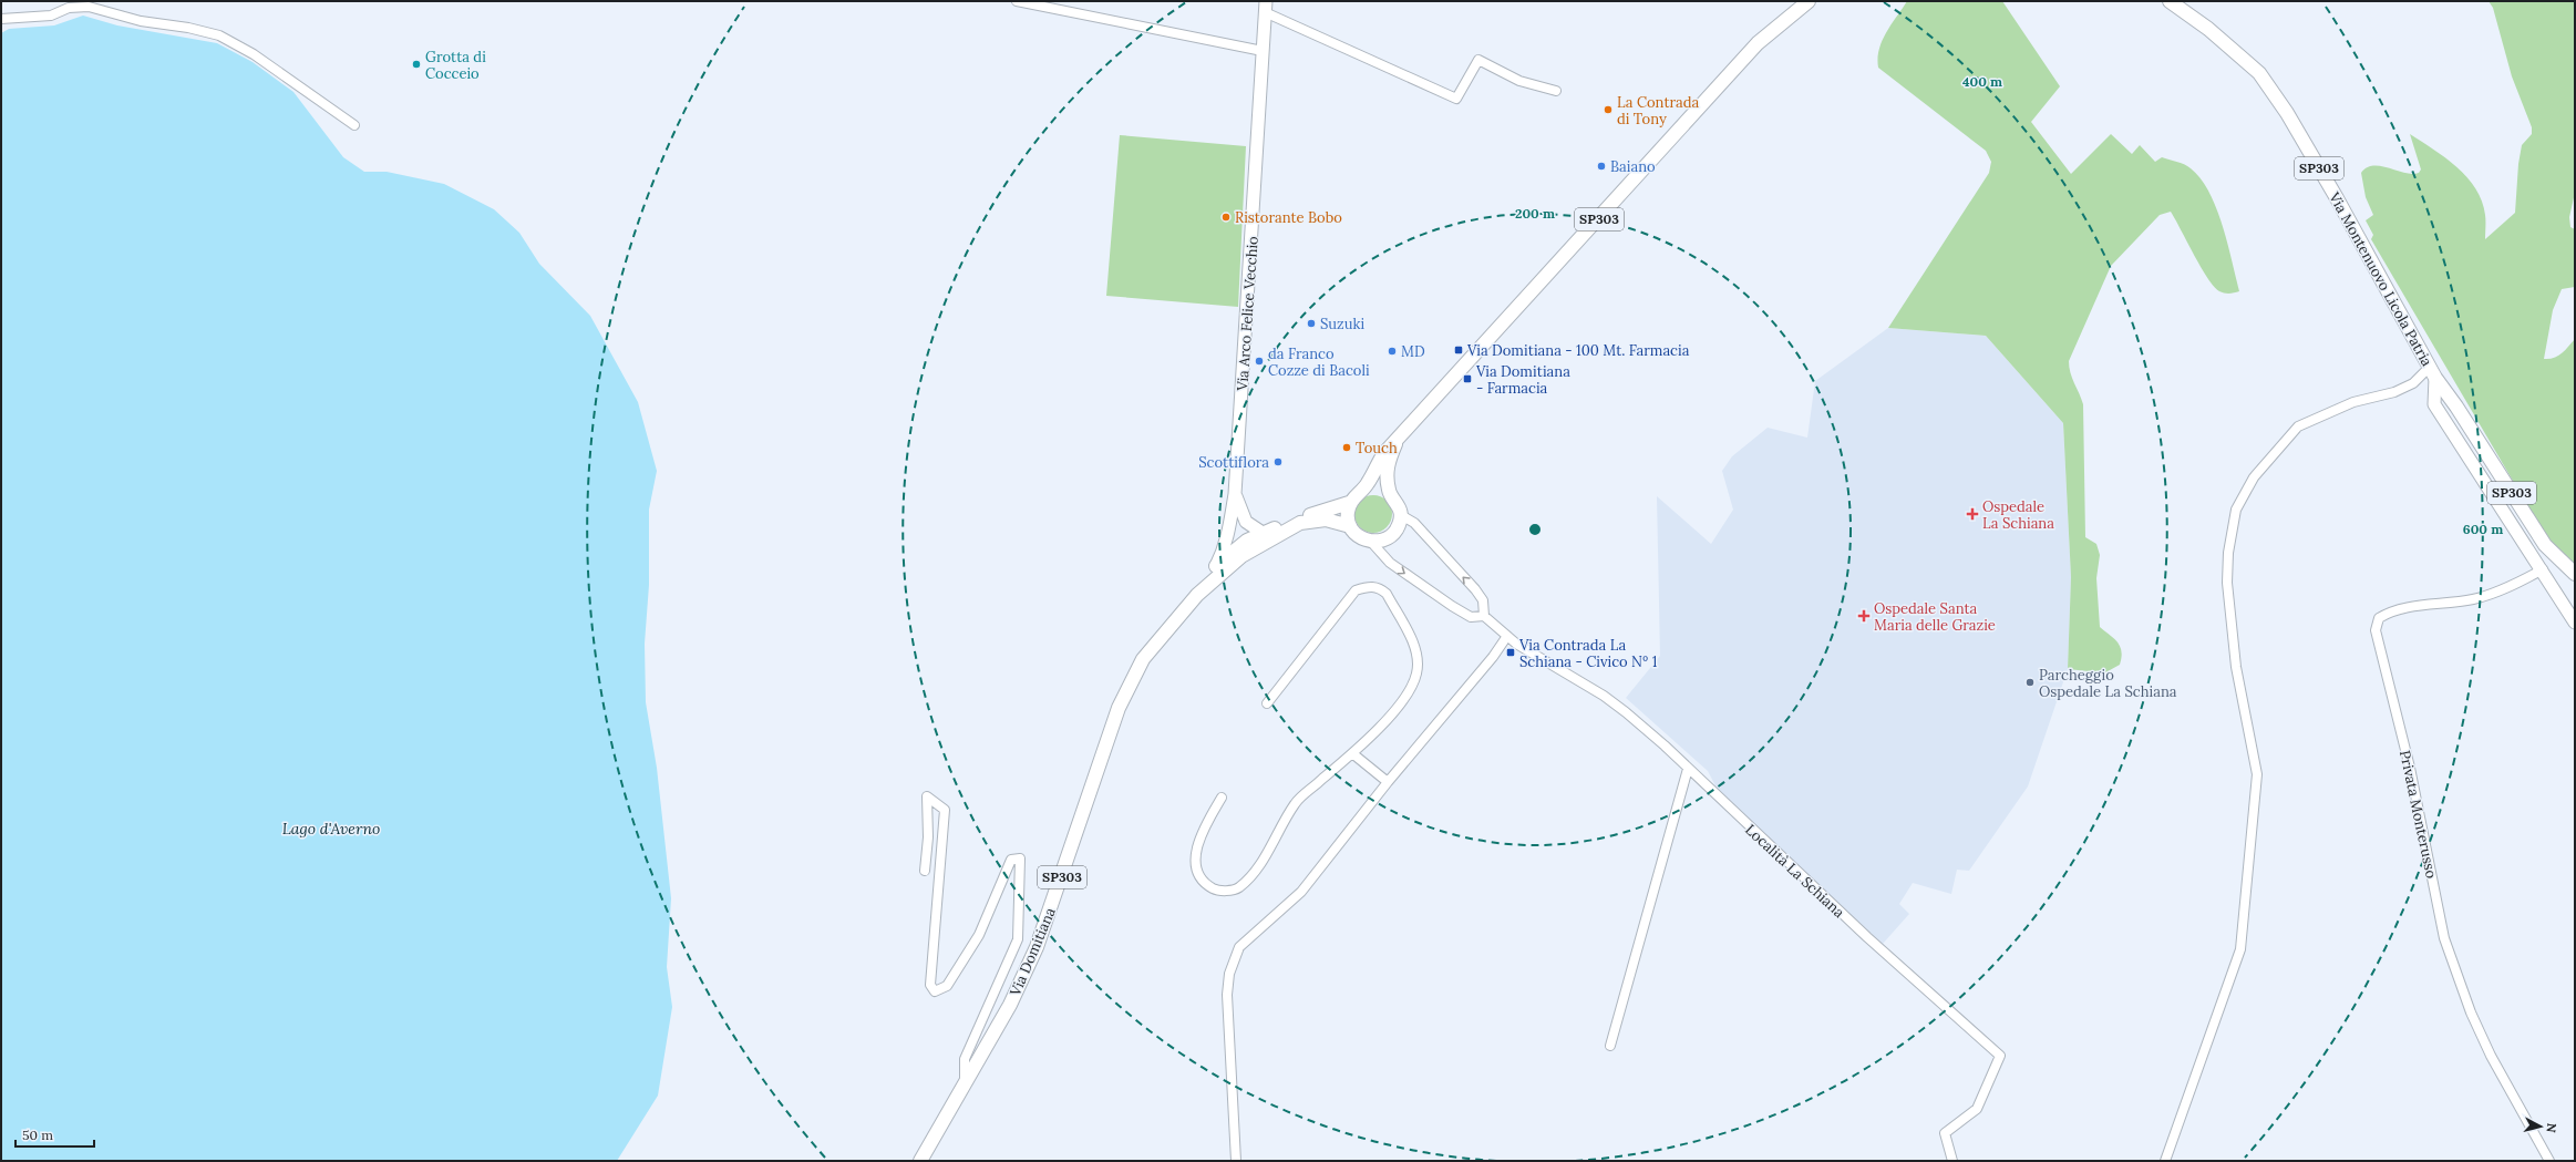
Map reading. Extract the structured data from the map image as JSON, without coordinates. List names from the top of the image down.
{
  "streets": {
    "main road": ["SP303", "Via Montenuovo Licola Patria", "Via Domitiana"],
    "street": ["Via Arco Felice Vecchio", "Privata Monterusso", "Località La Schiana"]
  },
  "crossings": [
    ["Via Arco Felice Vecchio", "Via Domitiana"]
  ],
  "water": ["Lago d'Averno"],
  "places": {
    "other": [
      "Grotta di Cocceio",
      "La Contrada di Tony",
      "Baiano",
      "Ristorante Bobo",
      "Suzuki",
      "MD",
      "da Franco Cozze di Bacoli",
      "Touch",
      "Scottiflora",
      "Parcheggio Ospedale La Schiana"
    ],
    "transit": ["Via Domitiana - 100 Mt. Farmacia", "Via Domitiana - Farmacia", "Via Contrada La Schiana - Civico N° 1"],
    "health": ["Ospedale La Schiana", "Ospedale Santa Maria delle Grazie"]
  },
  "scale_bar": "50 m",
  "north": "right",
  "rings": ["400 m", "200 m", "600 m"]
}
